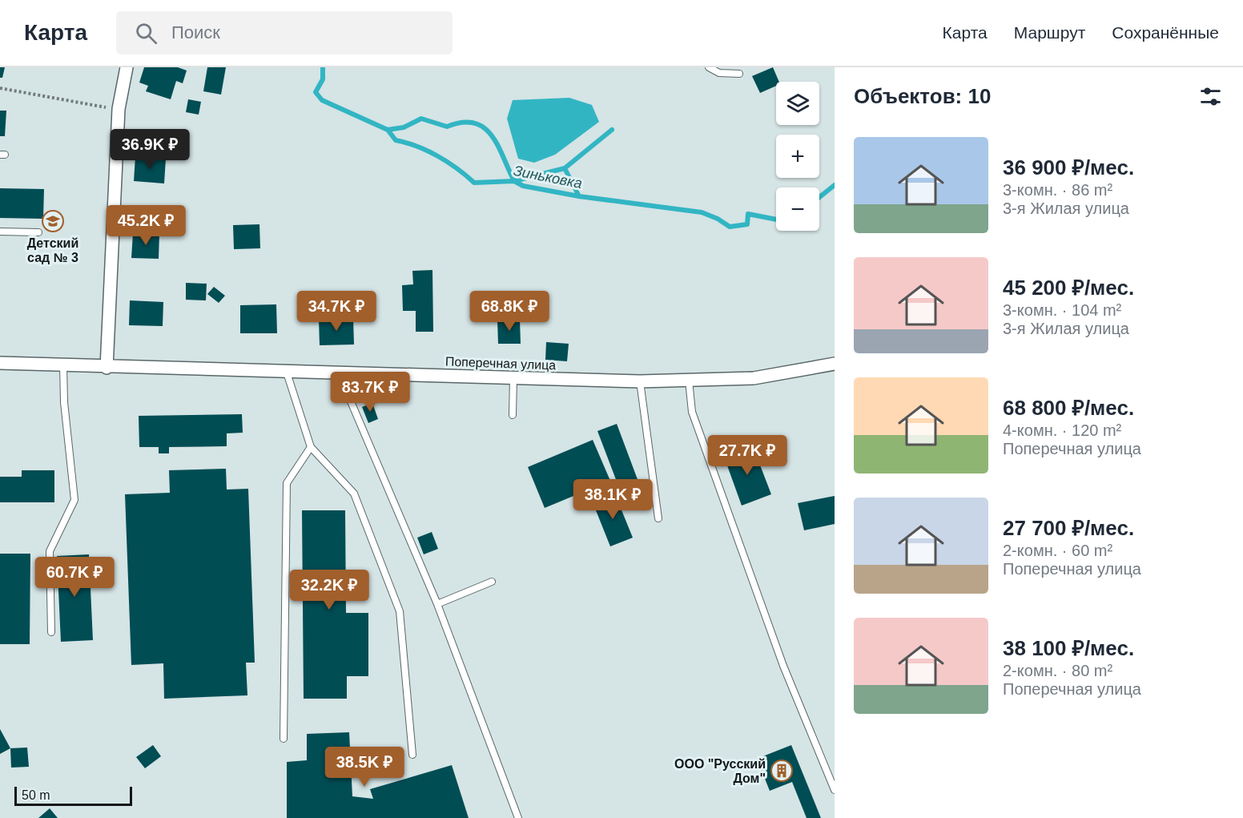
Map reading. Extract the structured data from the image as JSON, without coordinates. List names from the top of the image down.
{
  "streets": {
    "street": ["Поперечная улица"]
  },
  "water": ["Зиньковка"],
  "places": {
    "school or university": ["Детский сад № 3"],
    "building": ["ООО \"Русский Дом\""]
  },
  "scale_bar": "50 m",
  "page": {
    "header": "Карта",
    "search": "Поиск",
    "nav": ["Карта", "Маршрут", "Сохранённые"],
    "heading": "Объектов: 10",
    "map_buttons": ["+", "−"],
    "list": [
      {
        "name": "36 900 ₽/мес.",
        "note": "3-комн. · 86 m² · 3-я Жилая улица"
      },
      {
        "name": "45 200 ₽/мес.",
        "note": "3-комн. · 104 m² · 3-я Жилая улица"
      },
      {
        "name": "68 800 ₽/мес.",
        "note": "4-комн. · 120 m² · Поперечная улица"
      },
      {
        "name": "27 700 ₽/мес.",
        "note": "2-комн. · 60 m² · Поперечная улица"
      },
      {
        "name": "38 100 ₽/мес.",
        "note": "2-комн. · 80 m² · Поперечная улица"
      }
    ],
    "price": [
      "36.9K ₽",
      "45.2K ₽",
      "34.7K ₽",
      "68.8K ₽",
      "83.7K ₽",
      "27.7K ₽",
      "38.1K ₽",
      "60.7K ₽",
      "32.2K ₽",
      "38.5K ₽"
    ],
    "scale": "50 m"
  }
}
